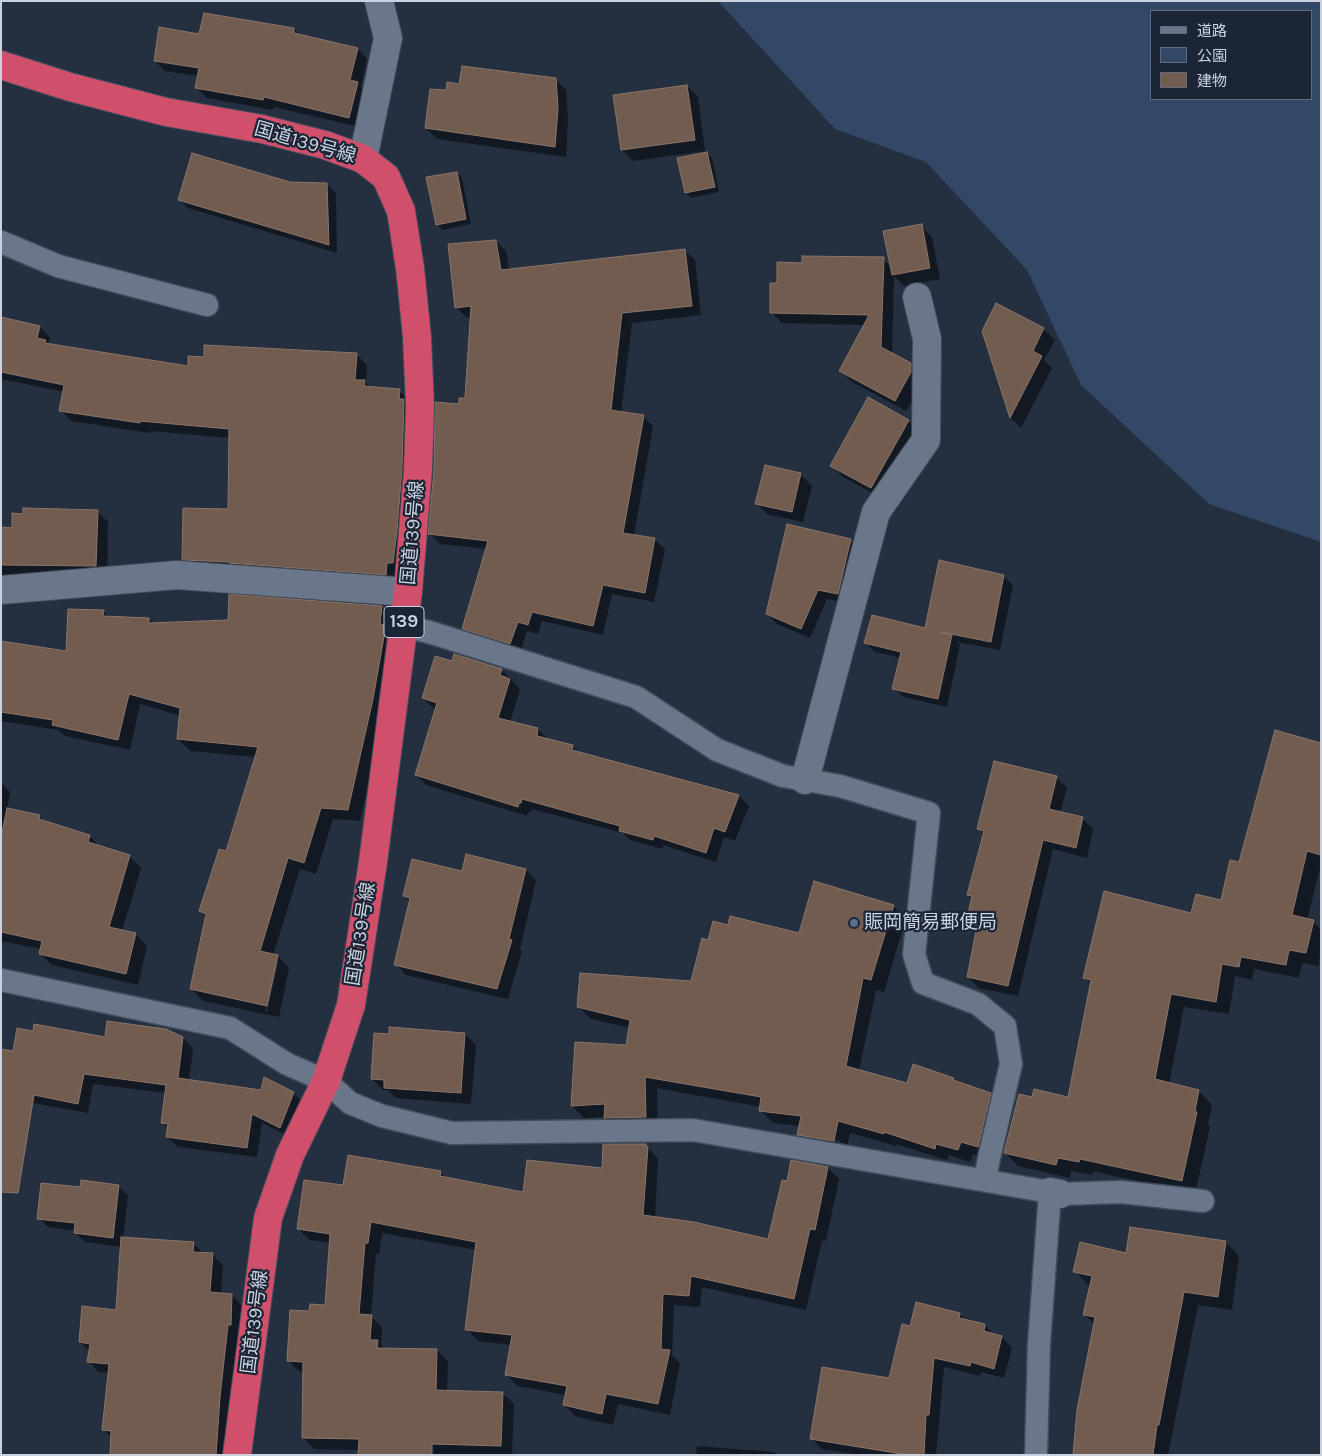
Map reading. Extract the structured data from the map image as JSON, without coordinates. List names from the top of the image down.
{
  "streets": {
    "highway": ["国道139号線", "139"]
  },
  "places": ["賑岡簡易郵便局"],
  "legend": ["道路", "公園", "建物"]
}
